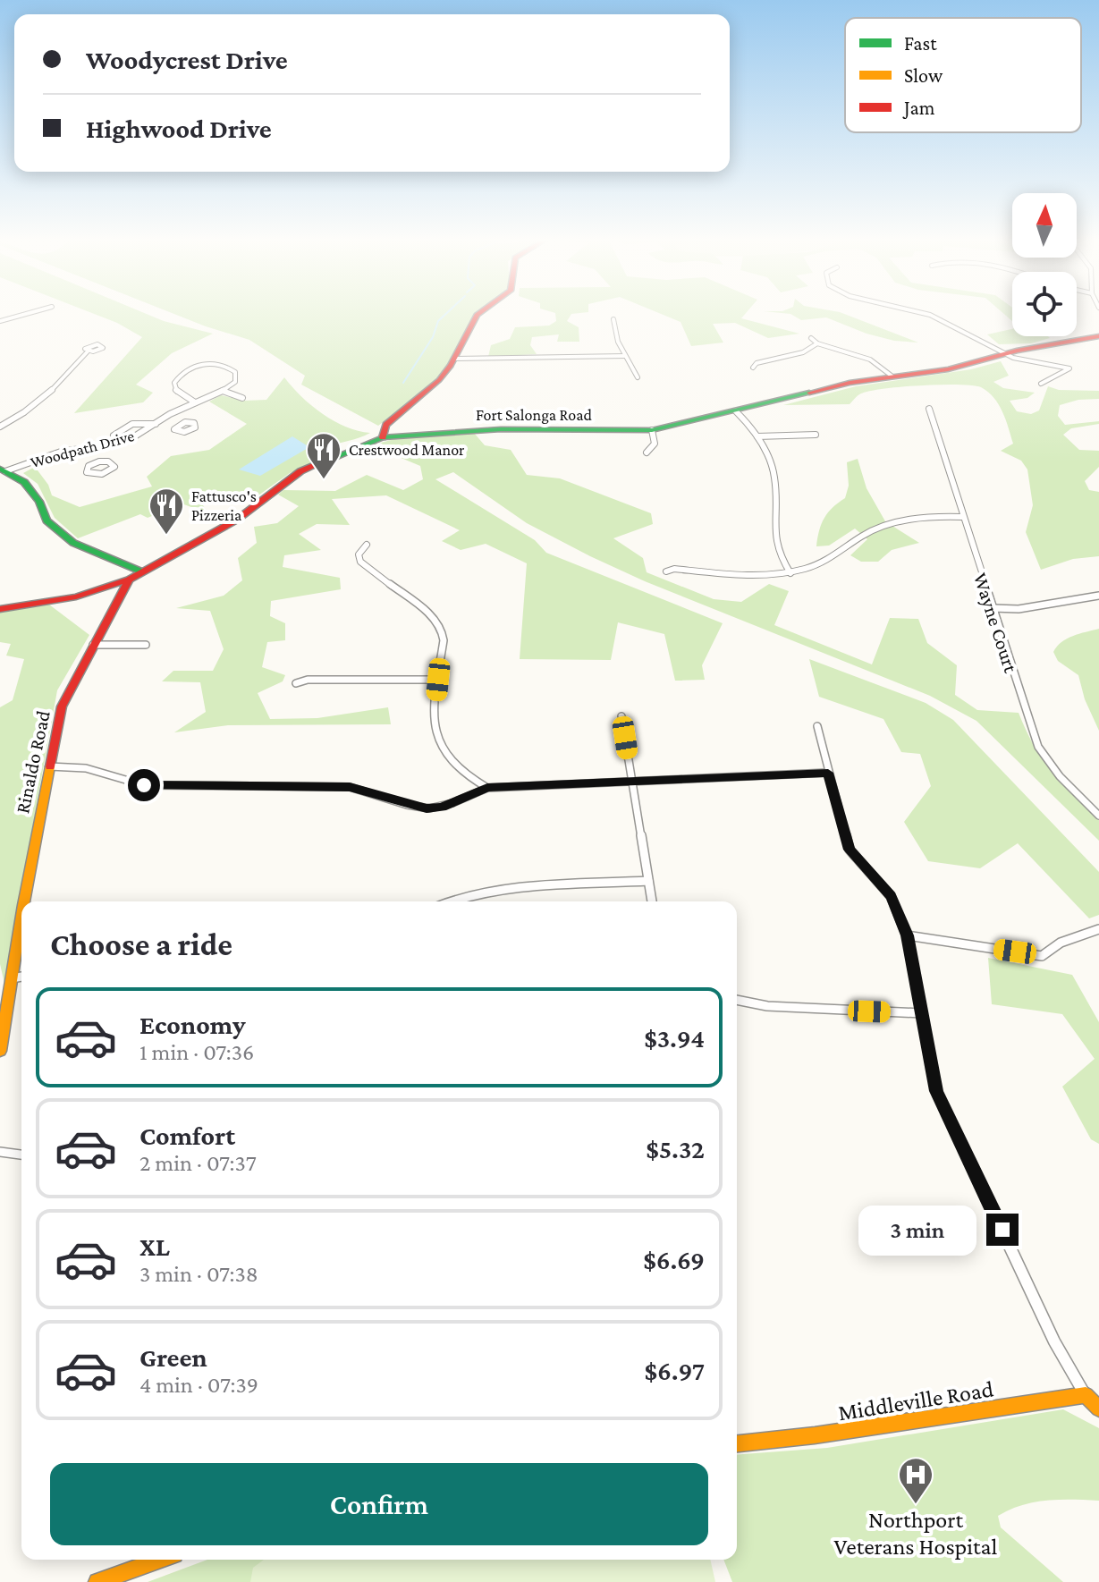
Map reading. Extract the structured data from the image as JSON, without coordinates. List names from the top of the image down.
{
  "streets": {
    "street": [
      "Fort Salonga Road",
      "Woodpath Drive",
      "Wayne Court",
      "Rinaldo Road",
      "Middleville Road"
    ]
  },
  "crossings": [
    ["Fort Salonga Road", "Rinaldo Road"]
  ],
  "places": {
    "restaurant": ["Crestwood Manor", "Fattusco's Pizzeria"],
    "hospital": ["Northport Veterans Hospital"]
  },
  "legend": ["Fast", "Slow", "Jam"],
  "north": "top",
  "page": {
    "banner": ["Woodycrest Drive", "Highwood Drive"],
    "heading": "Choose a ride",
    "list": [
      {
        "name": "Economy",
        "note": "1 min · 07:36",
        "value": "$3.94"
      },
      {
        "name": "Comfort",
        "note": "2 min · 07:37",
        "value": "$5.32"
      },
      {
        "name": "XL",
        "note": "3 min · 07:38",
        "value": "$6.69"
      },
      {
        "name": "Green",
        "note": "4 min · 07:39",
        "value": "$6.97"
      }
    ],
    "bubble": "3 min",
    "buttons": "Confirm"
  }
}
